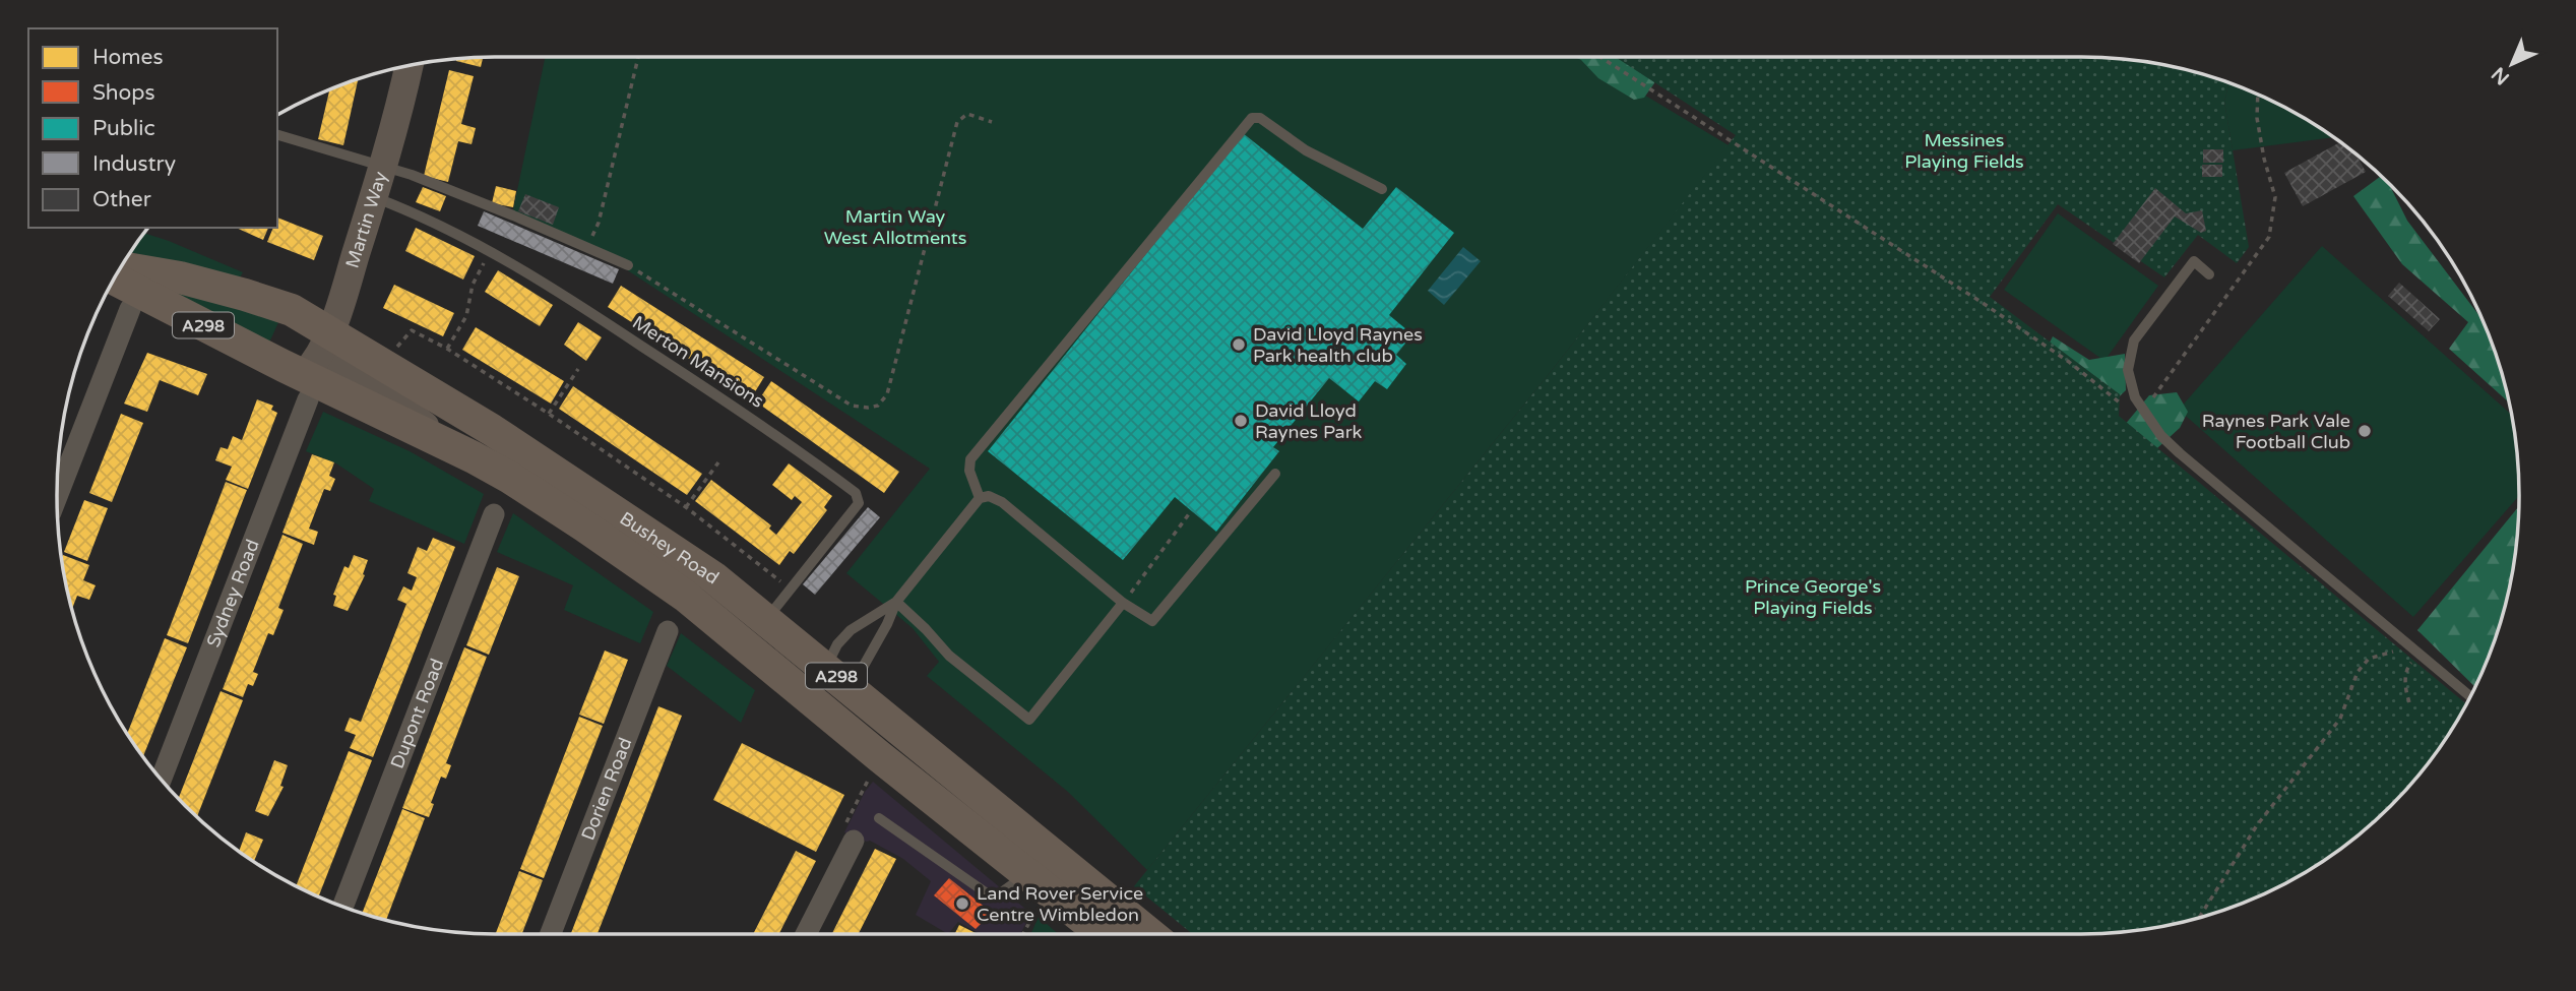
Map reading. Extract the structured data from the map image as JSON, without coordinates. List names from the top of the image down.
{
  "streets": {
    "main road": ["Martin Way", "A298", "Bushey Road"],
    "street": ["Sydney Road", "Dupont Road", "Dorien Road"],
    "lane": ["Merton Mansions"]
  },
  "crossings": [
    ["Martin Way", "Merton Mansions"],
    ["Martin Way", "Bushey Road"],
    ["Martin Way", "Sydney Road"],
    ["Merton Mansions", "Bushey Road"],
    ["Bushey Road", "Sydney Road"]
  ],
  "parks": ["Messines Playing Fields", "Martin Way West Allotments", "Prince George's Playing Fields"],
  "places": [
    "David Lloyd Raynes Park health club",
    "David Lloyd Raynes Park",
    "Raynes Park Vale Football Club",
    "Land Rover Service Centre Wimbledon"
  ],
  "legend": [
    "Homes",
    "Shops",
    "Public",
    "Industry",
    "Other"
  ],
  "north": "bottom left"
}
